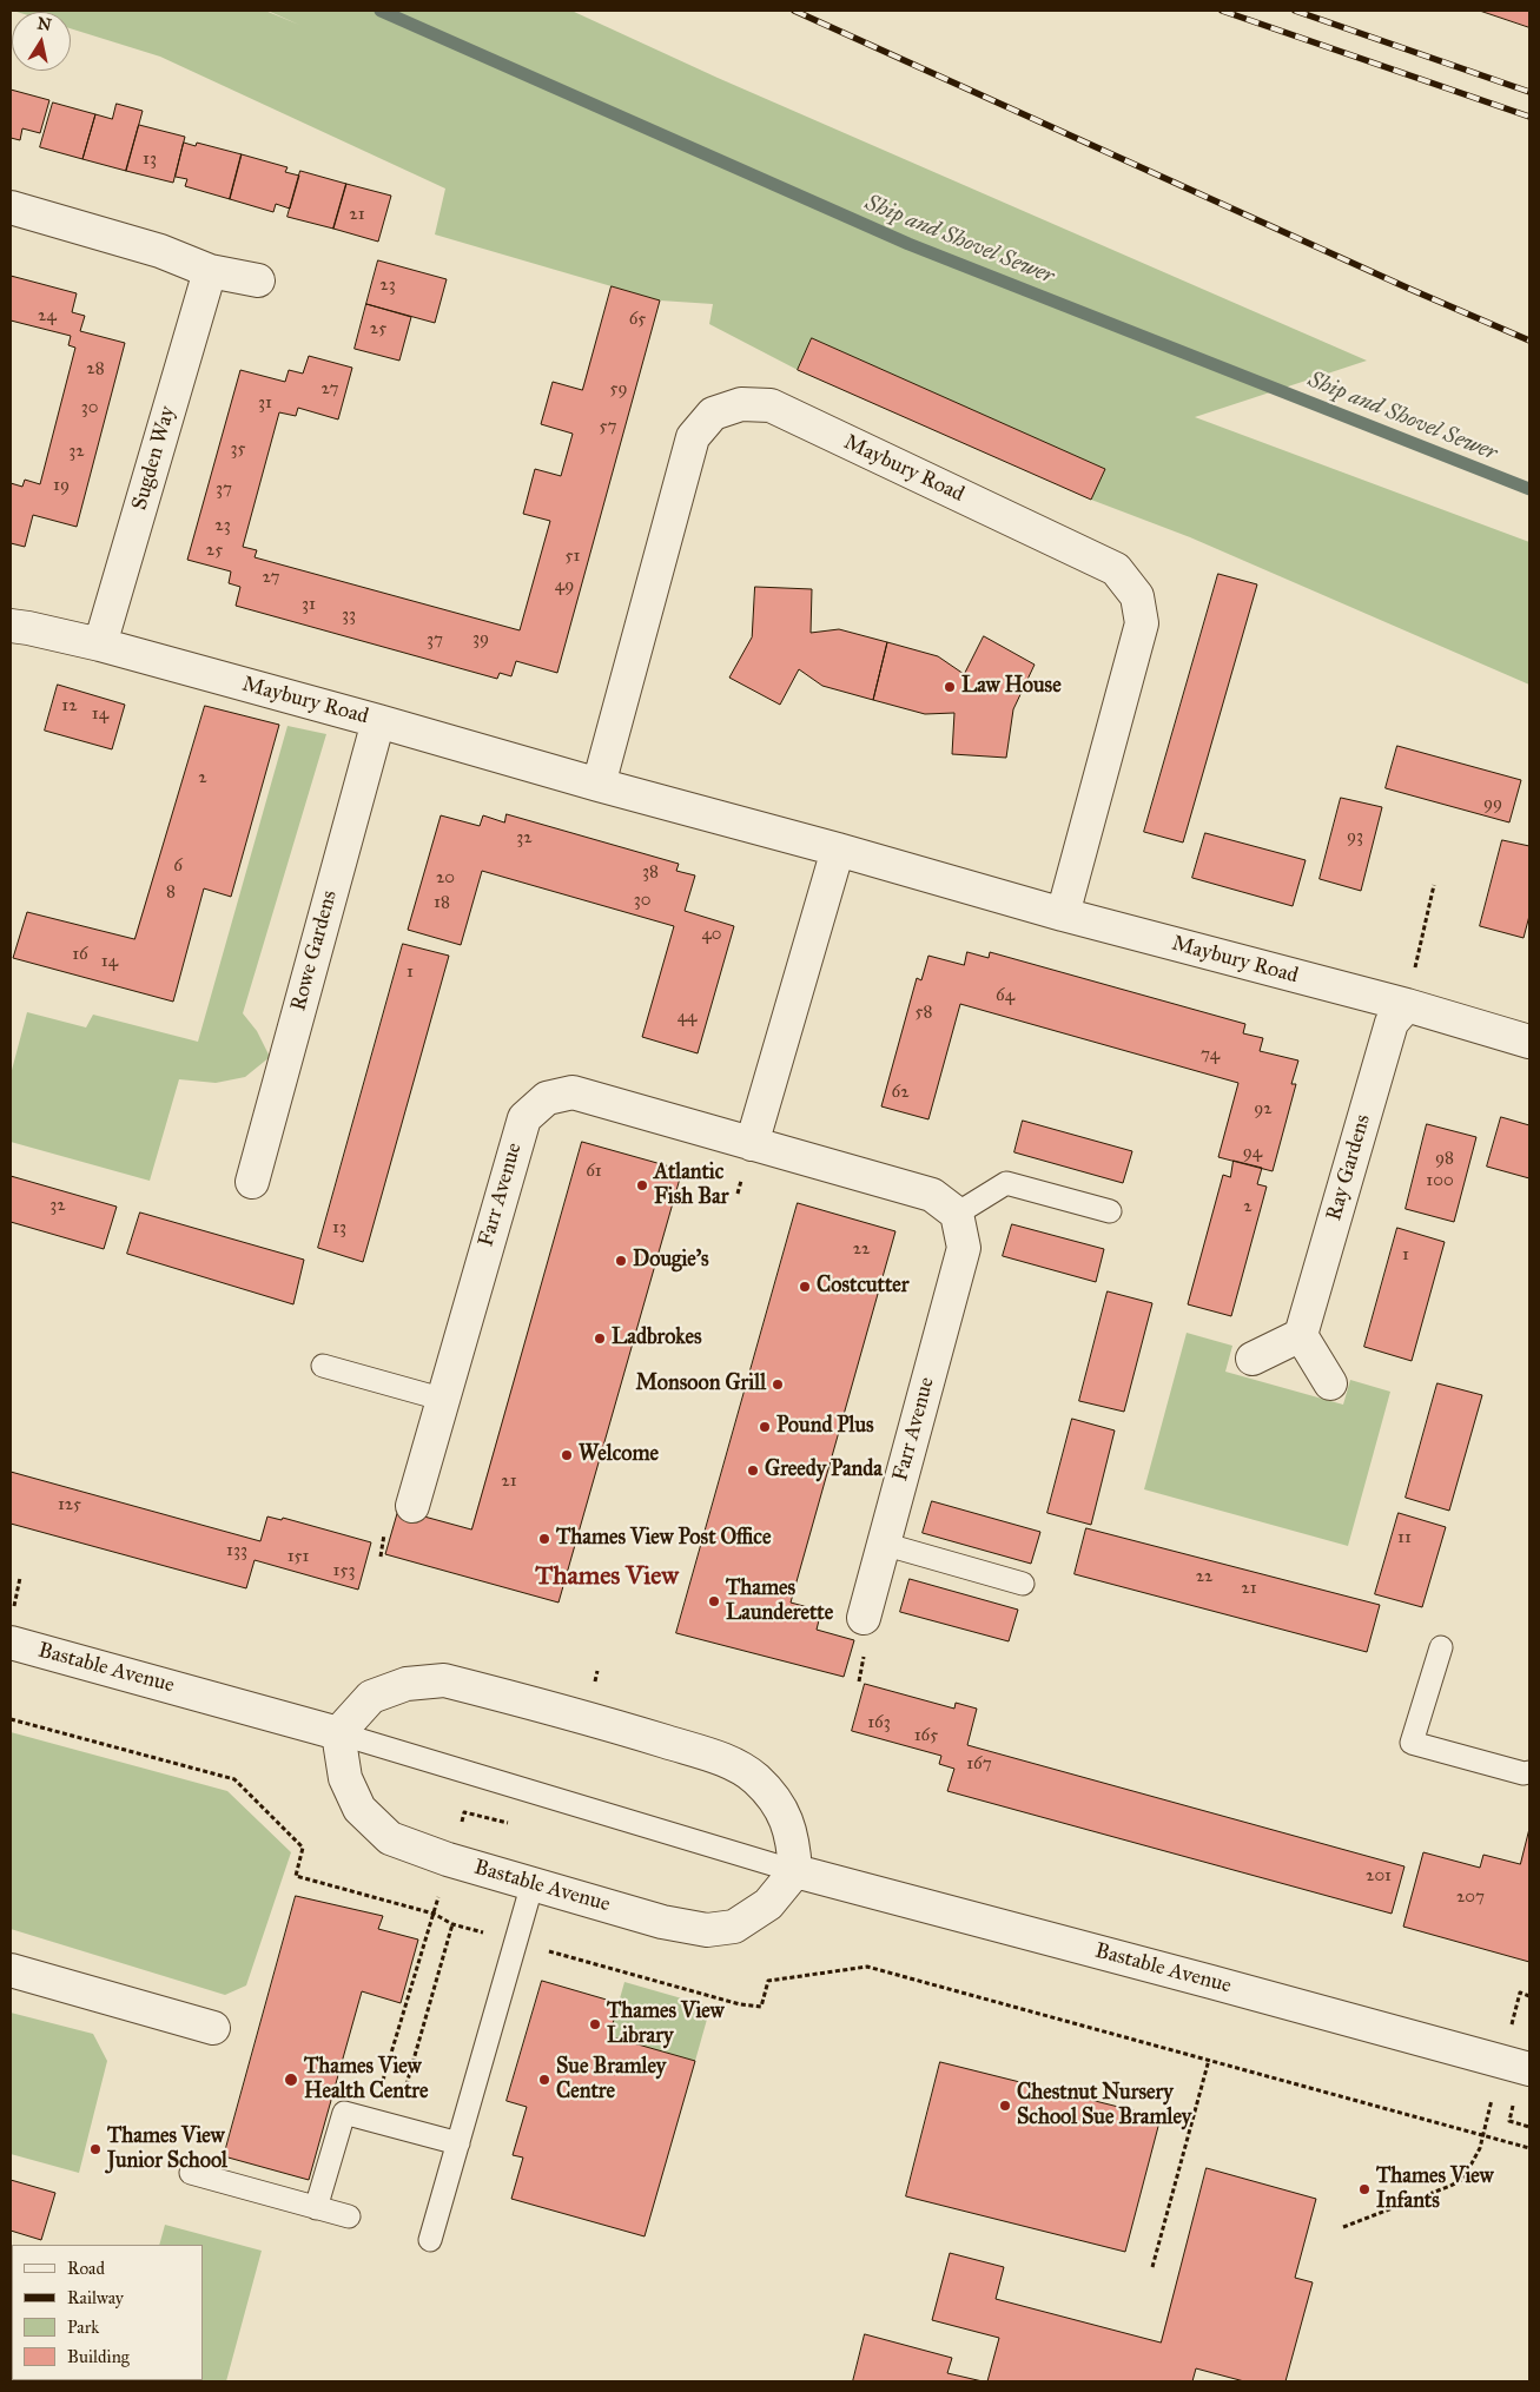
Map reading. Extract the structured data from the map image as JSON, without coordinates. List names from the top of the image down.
{
  "streets": {
    "street": [
      "Sugden Way",
      "Maybury Road",
      "Rowe Gardens",
      "Ray Gardens",
      "Farr Avenue",
      "Bastable Avenue"
    ]
  },
  "crossings": [
    ["Sugden Way", "Maybury Road"],
    ["Maybury Road", "Rowe Gardens"],
    ["Maybury Road", "Ray Gardens"]
  ],
  "districts": ["Thames View"],
  "water": ["Ship and Shovel Sewer"],
  "places": [
    "Law House",
    "Atlantic Fish Bar",
    "Dougie's",
    "Costcutter",
    "Ladbrokes",
    "Monsoon Grill",
    "Pound Plus",
    "Welcome",
    "Greedy Panda",
    "Thames View Post Office",
    "Thames Launderette",
    "Thames View Library",
    "Thames View Health Centre",
    "Sue Bramley Centre",
    "Chestnut Nursery School Sue Bramley",
    "Thames View Junior School",
    "Thames View Infants"
  ],
  "house_numbers": [
    "13",
    "21",
    "23",
    "24",
    "65",
    "25",
    "28",
    "27",
    "59",
    "31",
    "30",
    "57",
    "35",
    "32",
    "19",
    "37",
    "23",
    "25",
    "51",
    "27",
    "49",
    "31",
    "33",
    "39",
    "37",
    "12",
    "14",
    "2",
    "99",
    "93",
    "32",
    "6",
    "38",
    "20",
    "8",
    "30",
    "18",
    "40",
    "16",
    "14",
    "1",
    "64",
    "58",
    "44",
    "74",
    "62",
    "92",
    "94",
    "98",
    "61",
    "100",
    "32",
    "2",
    "13",
    "22",
    "1",
    "21",
    "125",
    "11",
    "133",
    "151",
    "153",
    "22",
    "21",
    "163",
    "165",
    "167",
    "201",
    "207"
  ],
  "legend": [
    "Road",
    "Railway",
    "Park",
    "Building"
  ],
  "north": "top"
}
